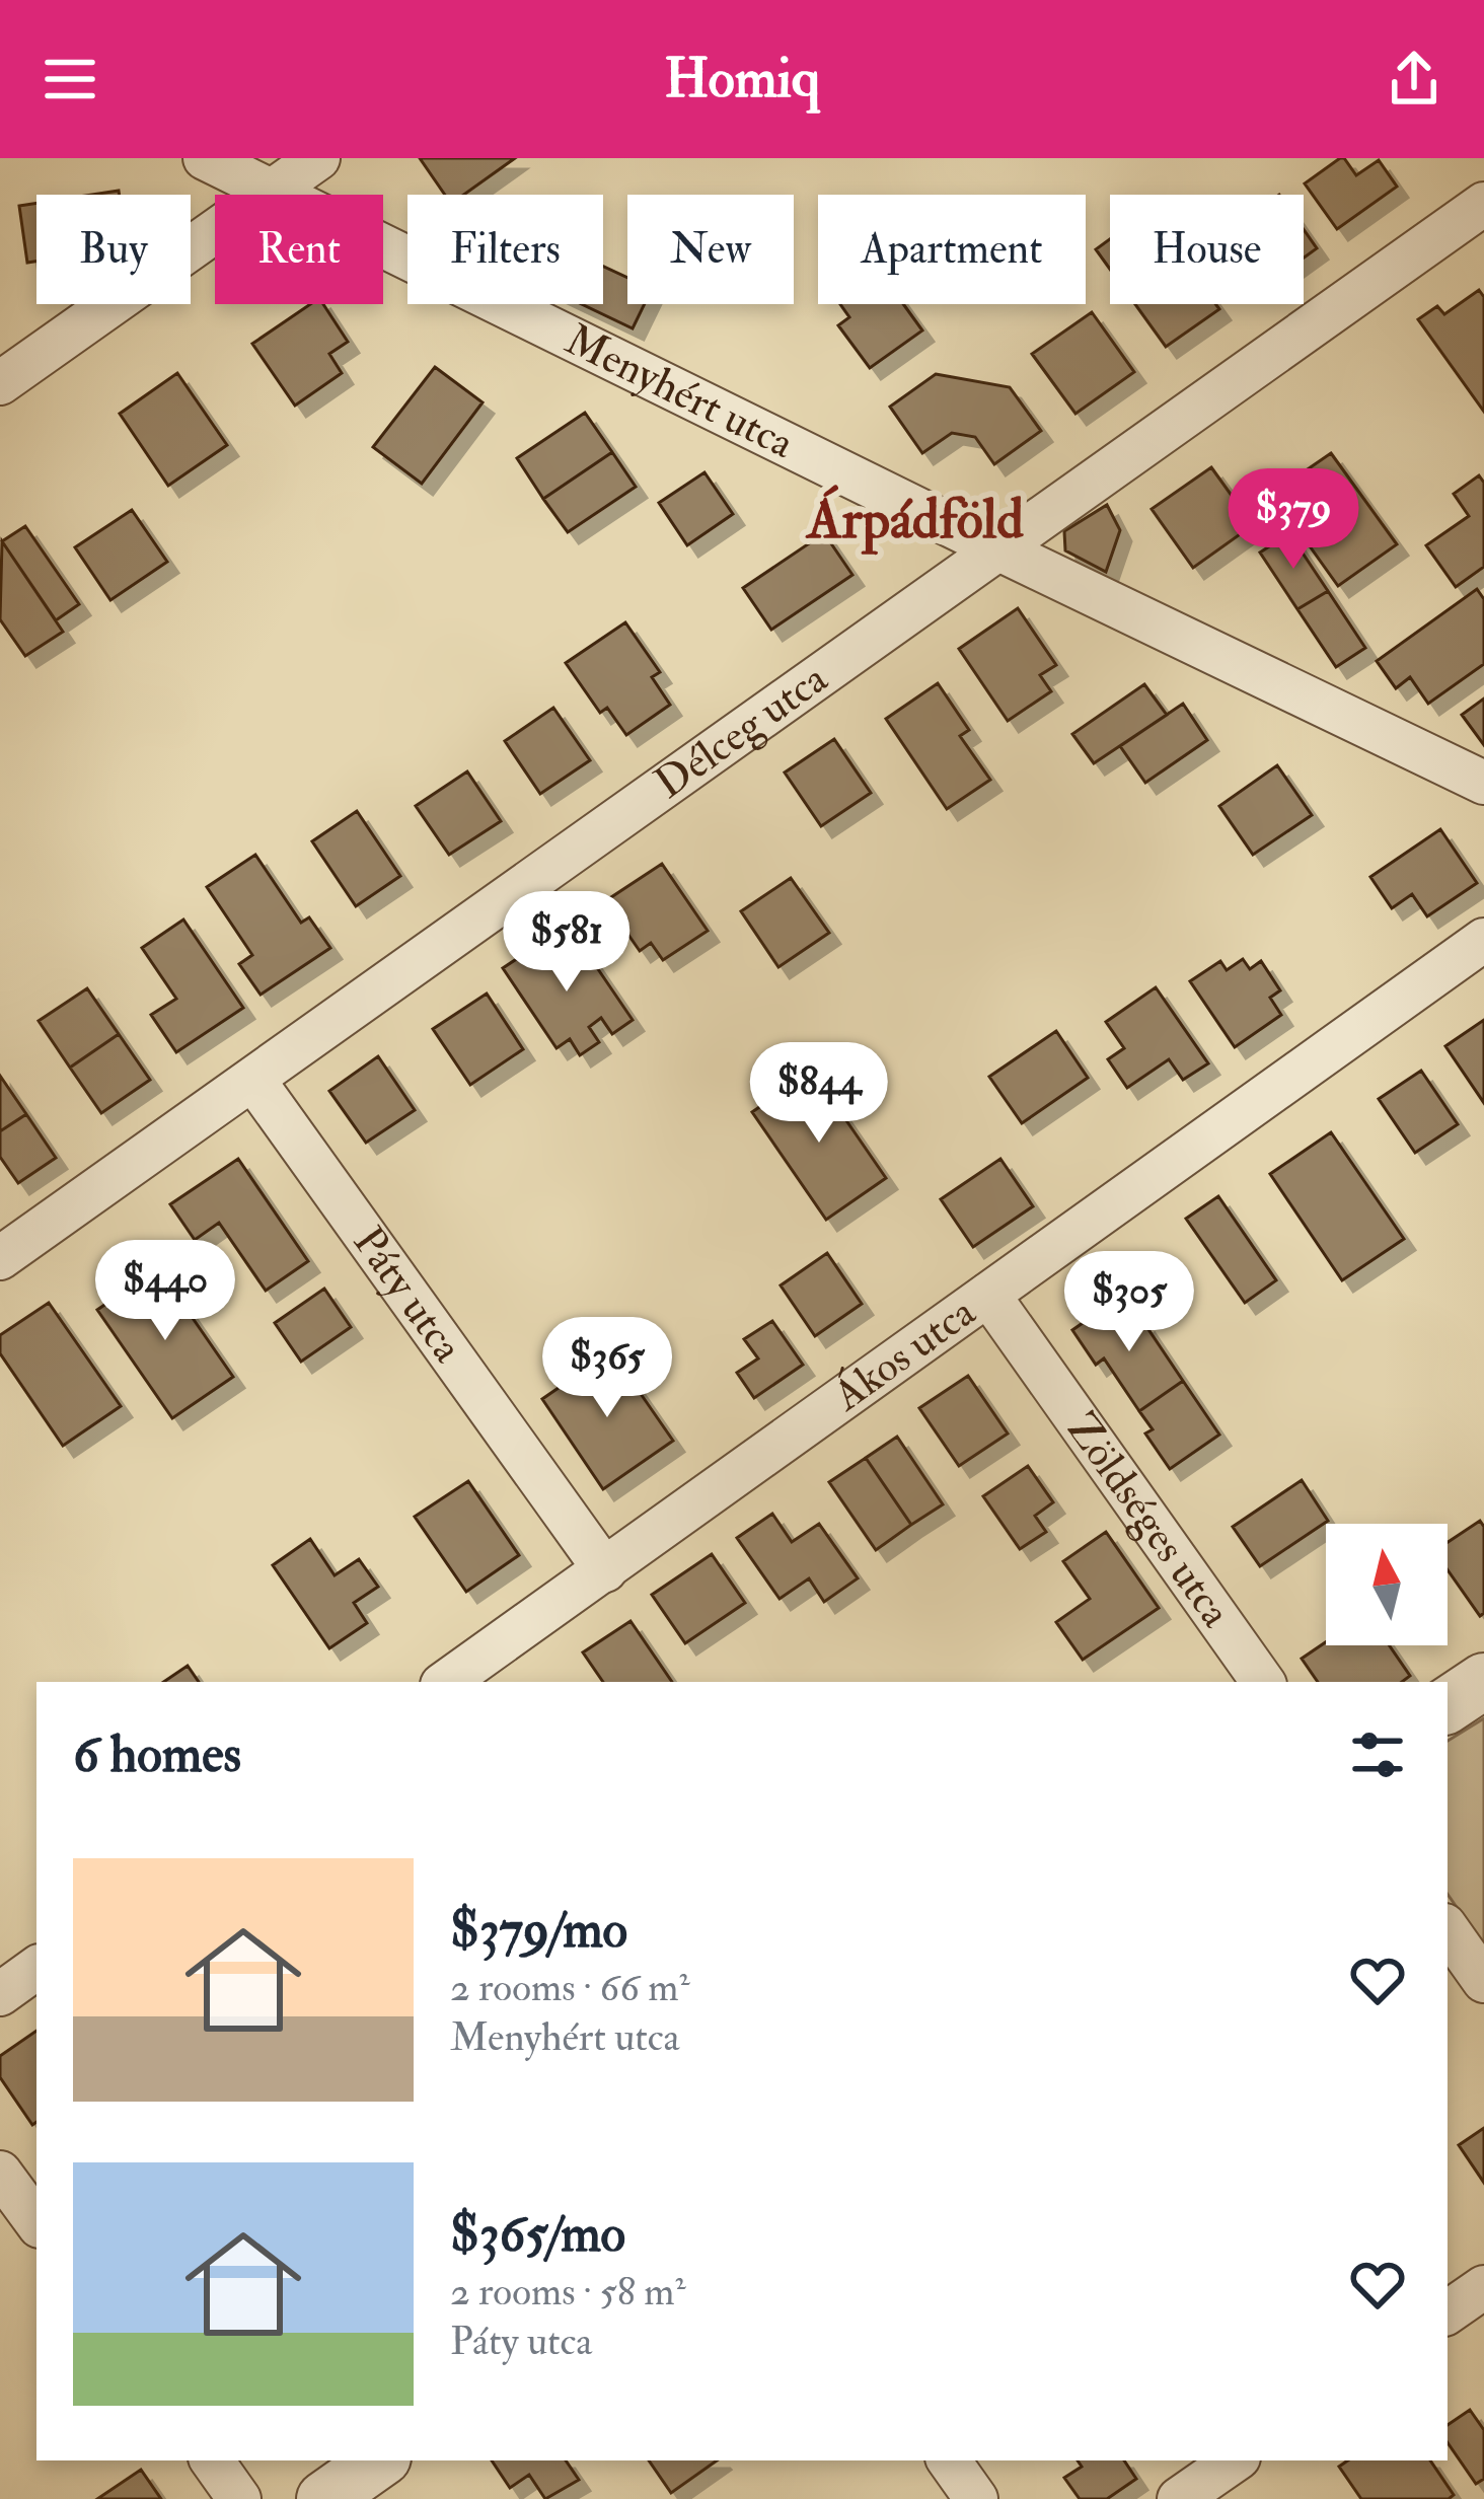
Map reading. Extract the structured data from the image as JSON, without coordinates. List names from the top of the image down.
{
  "streets": {
    "street": [
      "Menyhért utca",
      "Délceg utca",
      "Páty utca",
      "Ákos utca",
      "Zöldséges utca"
    ]
  },
  "crossings": [
    ["Menyhért utca", "Délceg utca"],
    ["Délceg utca", "Páty utca"],
    ["Páty utca", "Ákos utca"],
    ["Ákos utca", "Zöldséges utca"]
  ],
  "districts": ["Árpádföld"],
  "north": "top",
  "page": {
    "header": "Homiq",
    "chip": [
      "Buy",
      "Rent",
      "Filters",
      "New",
      "Apartment",
      "House"
    ],
    "price": [
      "$379",
      "$581",
      "$844",
      "$440",
      "$305",
      "$365"
    ],
    "heading": "6 homes",
    "list": [
      {
        "name": "$379/mo",
        "note": "2 rooms · 66 m² · Menyhért utca"
      },
      {
        "name": "$365/mo",
        "note": "2 rooms · 58 m² · Páty utca"
      }
    ]
  }
}
